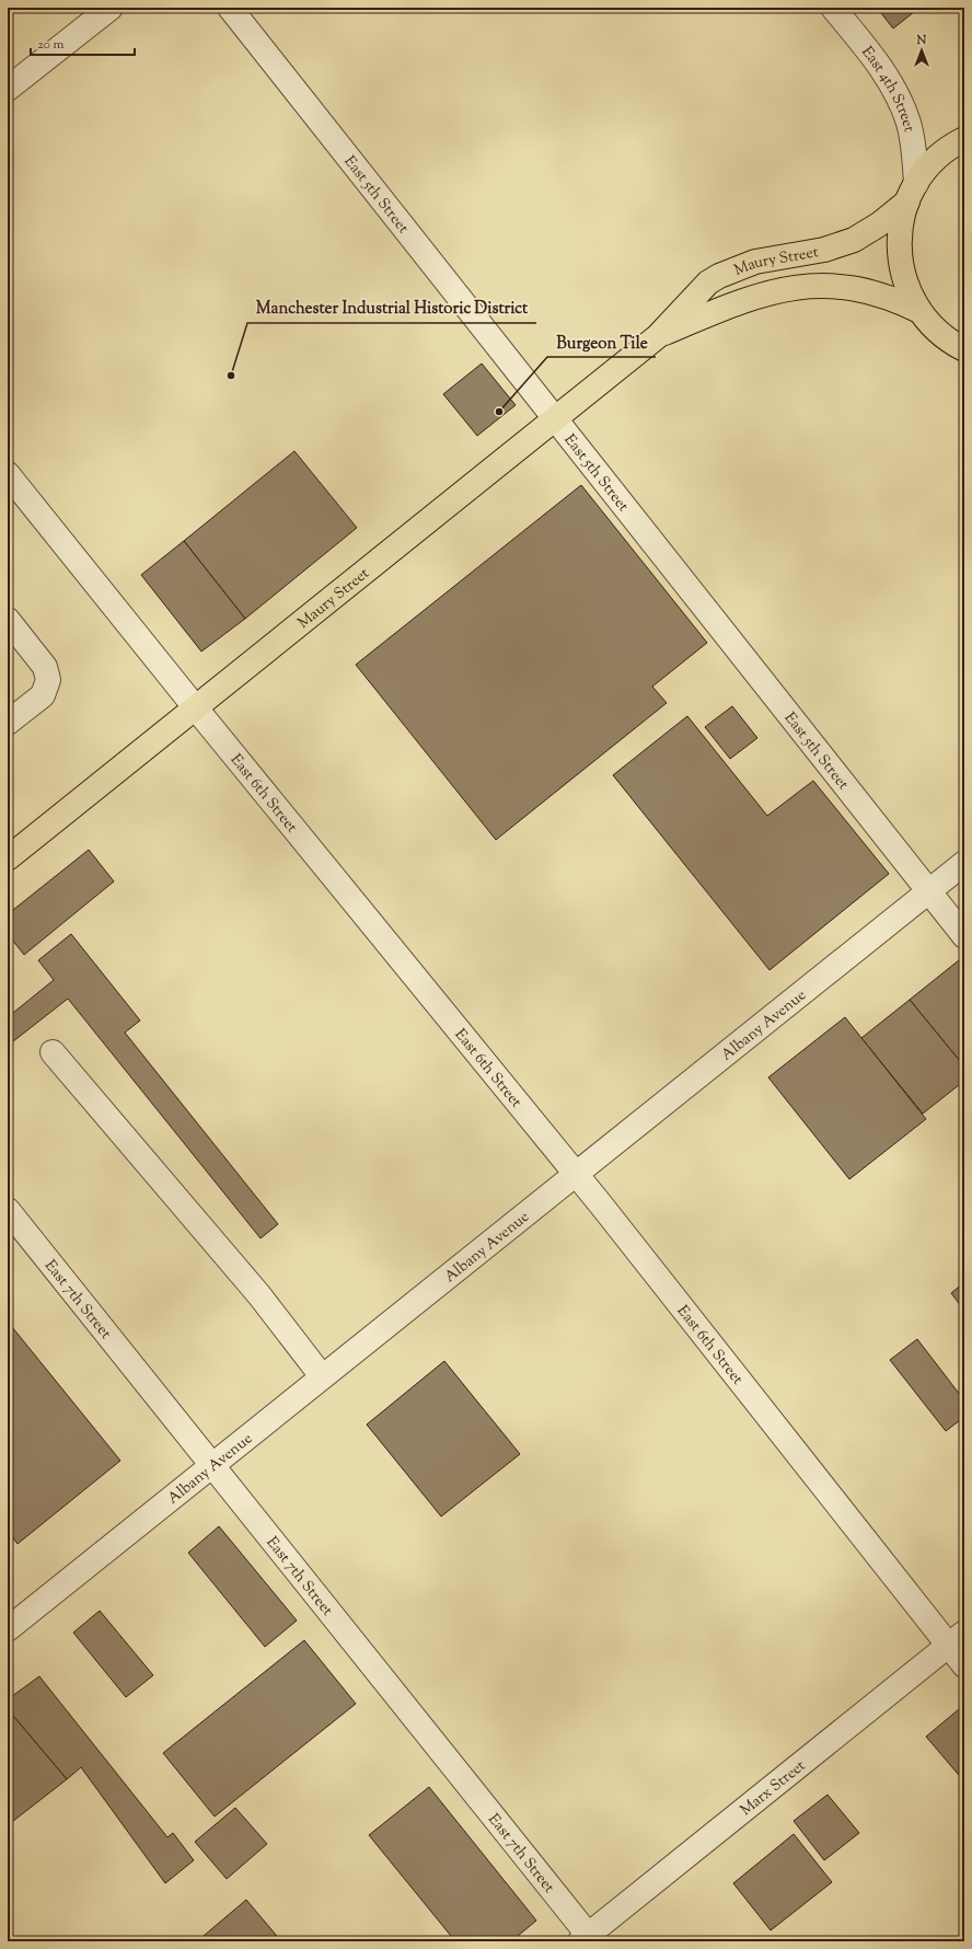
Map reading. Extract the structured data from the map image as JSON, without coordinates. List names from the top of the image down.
{
  "streets": {
    "main road": ["Maury Street"],
    "street": [
      "East 4th Street",
      "East 5th Street",
      "East 6th Street",
      "Albany Avenue",
      "East 7th Street",
      "Marx Street"
    ]
  },
  "crossings": [
    ["East 4th Street", "Maury Street"],
    ["East 5th Street", "Maury Street"],
    ["East 5th Street", "Albany Avenue"],
    ["Maury Street", "East 6th Street"],
    ["East 6th Street", "Albany Avenue"],
    ["East 6th Street", "Marx Street"],
    ["Albany Avenue", "East 7th Street"],
    ["East 7th Street", "Marx Street"]
  ],
  "places": ["Manchester Industrial Historic District", "Burgeon Tile"],
  "scale_bar": "20 m",
  "north": "top"
}
